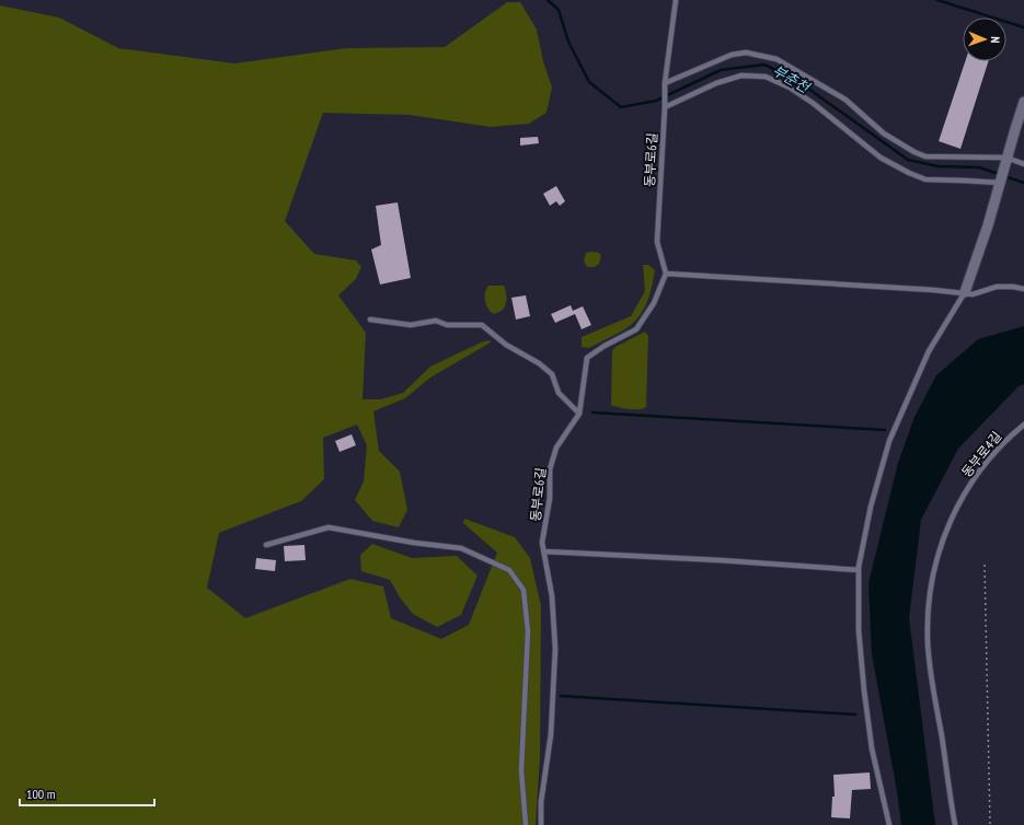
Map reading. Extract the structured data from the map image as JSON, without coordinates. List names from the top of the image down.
{
  "streets": {
    "lane": ["동부로6길", "동부로4길"]
  },
  "water": ["부춘천"],
  "scale_bar": "100 m",
  "north": "right"
}
